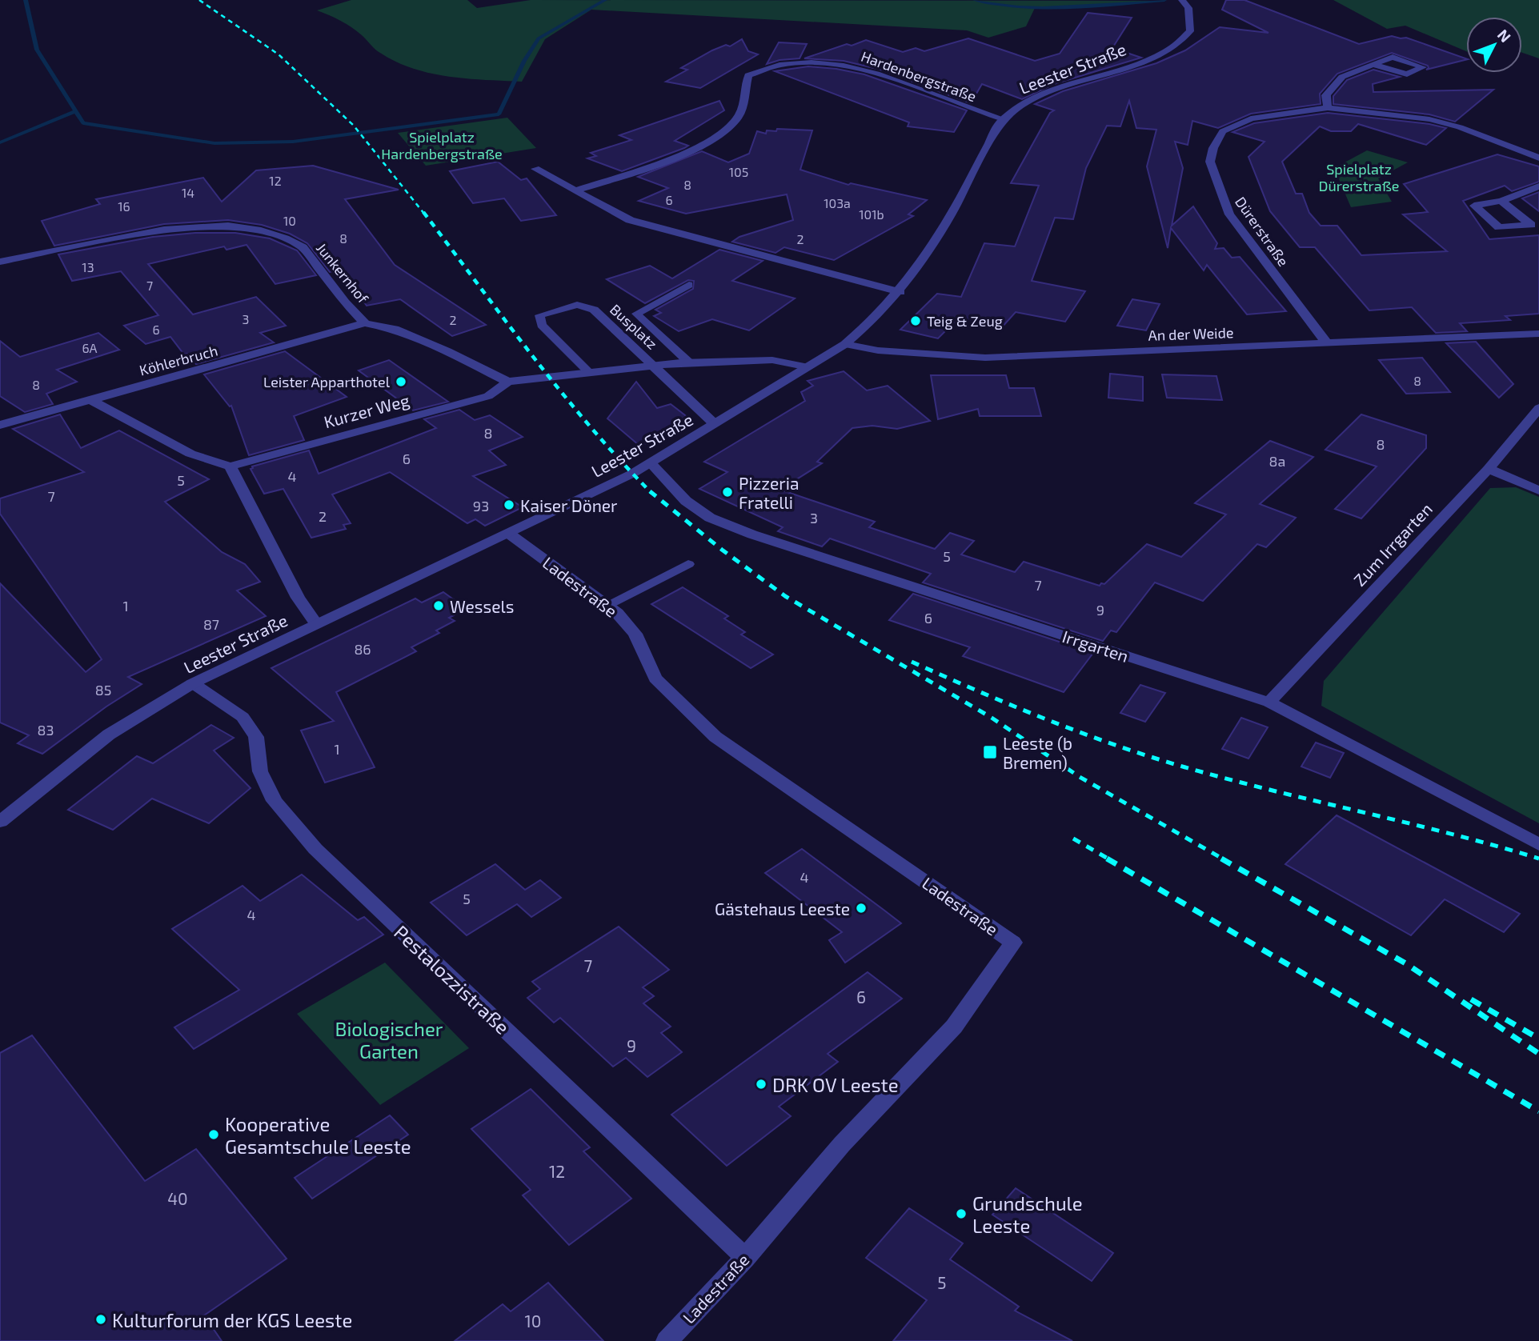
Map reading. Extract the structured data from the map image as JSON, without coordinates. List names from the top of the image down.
{
  "streets": {
    "street": [
      "Leester Straße",
      "Hardenbergstraße",
      "Dürerstraße",
      "Junkernhof",
      "Busplatz",
      "An der Weide",
      "Köhlerbruch",
      "Kurzer Weg",
      "Zum Irrgarten",
      "Ladestraße",
      "Irrgarten",
      "Pestalozzistraße"
    ]
  },
  "crossings": [
    ["Leester Straße", "Hardenbergstraße"],
    ["Leester Straße", "Busplatz"],
    ["Leester Straße", "An der Weide"],
    ["Leester Straße", "Ladestraße"],
    ["Leester Straße", "Irrgarten"],
    ["Leester Straße", "Pestalozzistraße"],
    ["Dürerstraße", "An der Weide"],
    ["Junkernhof", "Köhlerbruch"],
    ["Junkernhof", "Kurzer Weg"],
    ["Zum Irrgarten", "Irrgarten"],
    ["Ladestraße", "Pestalozzistraße"]
  ],
  "parks": ["Spielplatz Hardenbergstraße", "Spielplatz Dürerstraße", "Biologischer Garten"],
  "places": {
    "other": [
      "Teig & Zeug",
      "Leister Apparthotel",
      "Pizzeria Fratelli",
      "Kaiser Döner",
      "Wessels",
      "Gästehaus Leeste",
      "DRK OV Leeste",
      "Kooperative Gesamtschule Leeste",
      "Grundschule Leeste",
      "Kulturforum der KGS Leeste"
    ],
    "transit": ["Leeste (b Bremen)"]
  },
  "house_numbers": [
    "105",
    "12",
    "8",
    "14",
    "6",
    "103a",
    "16",
    "101b",
    "10",
    "8",
    "2",
    "13",
    "7",
    "3",
    "2",
    "6",
    "6A",
    "8",
    "8",
    "8",
    "8",
    "6",
    "8a",
    "4",
    "5",
    "7",
    "93",
    "2",
    "3",
    "5",
    "7",
    "1",
    "9",
    "6",
    "87",
    "86",
    "85",
    "83",
    "1",
    "4",
    "5",
    "4",
    "7",
    "6",
    "9",
    "12",
    "40",
    "5",
    "10"
  ],
  "north": "top right"
}
